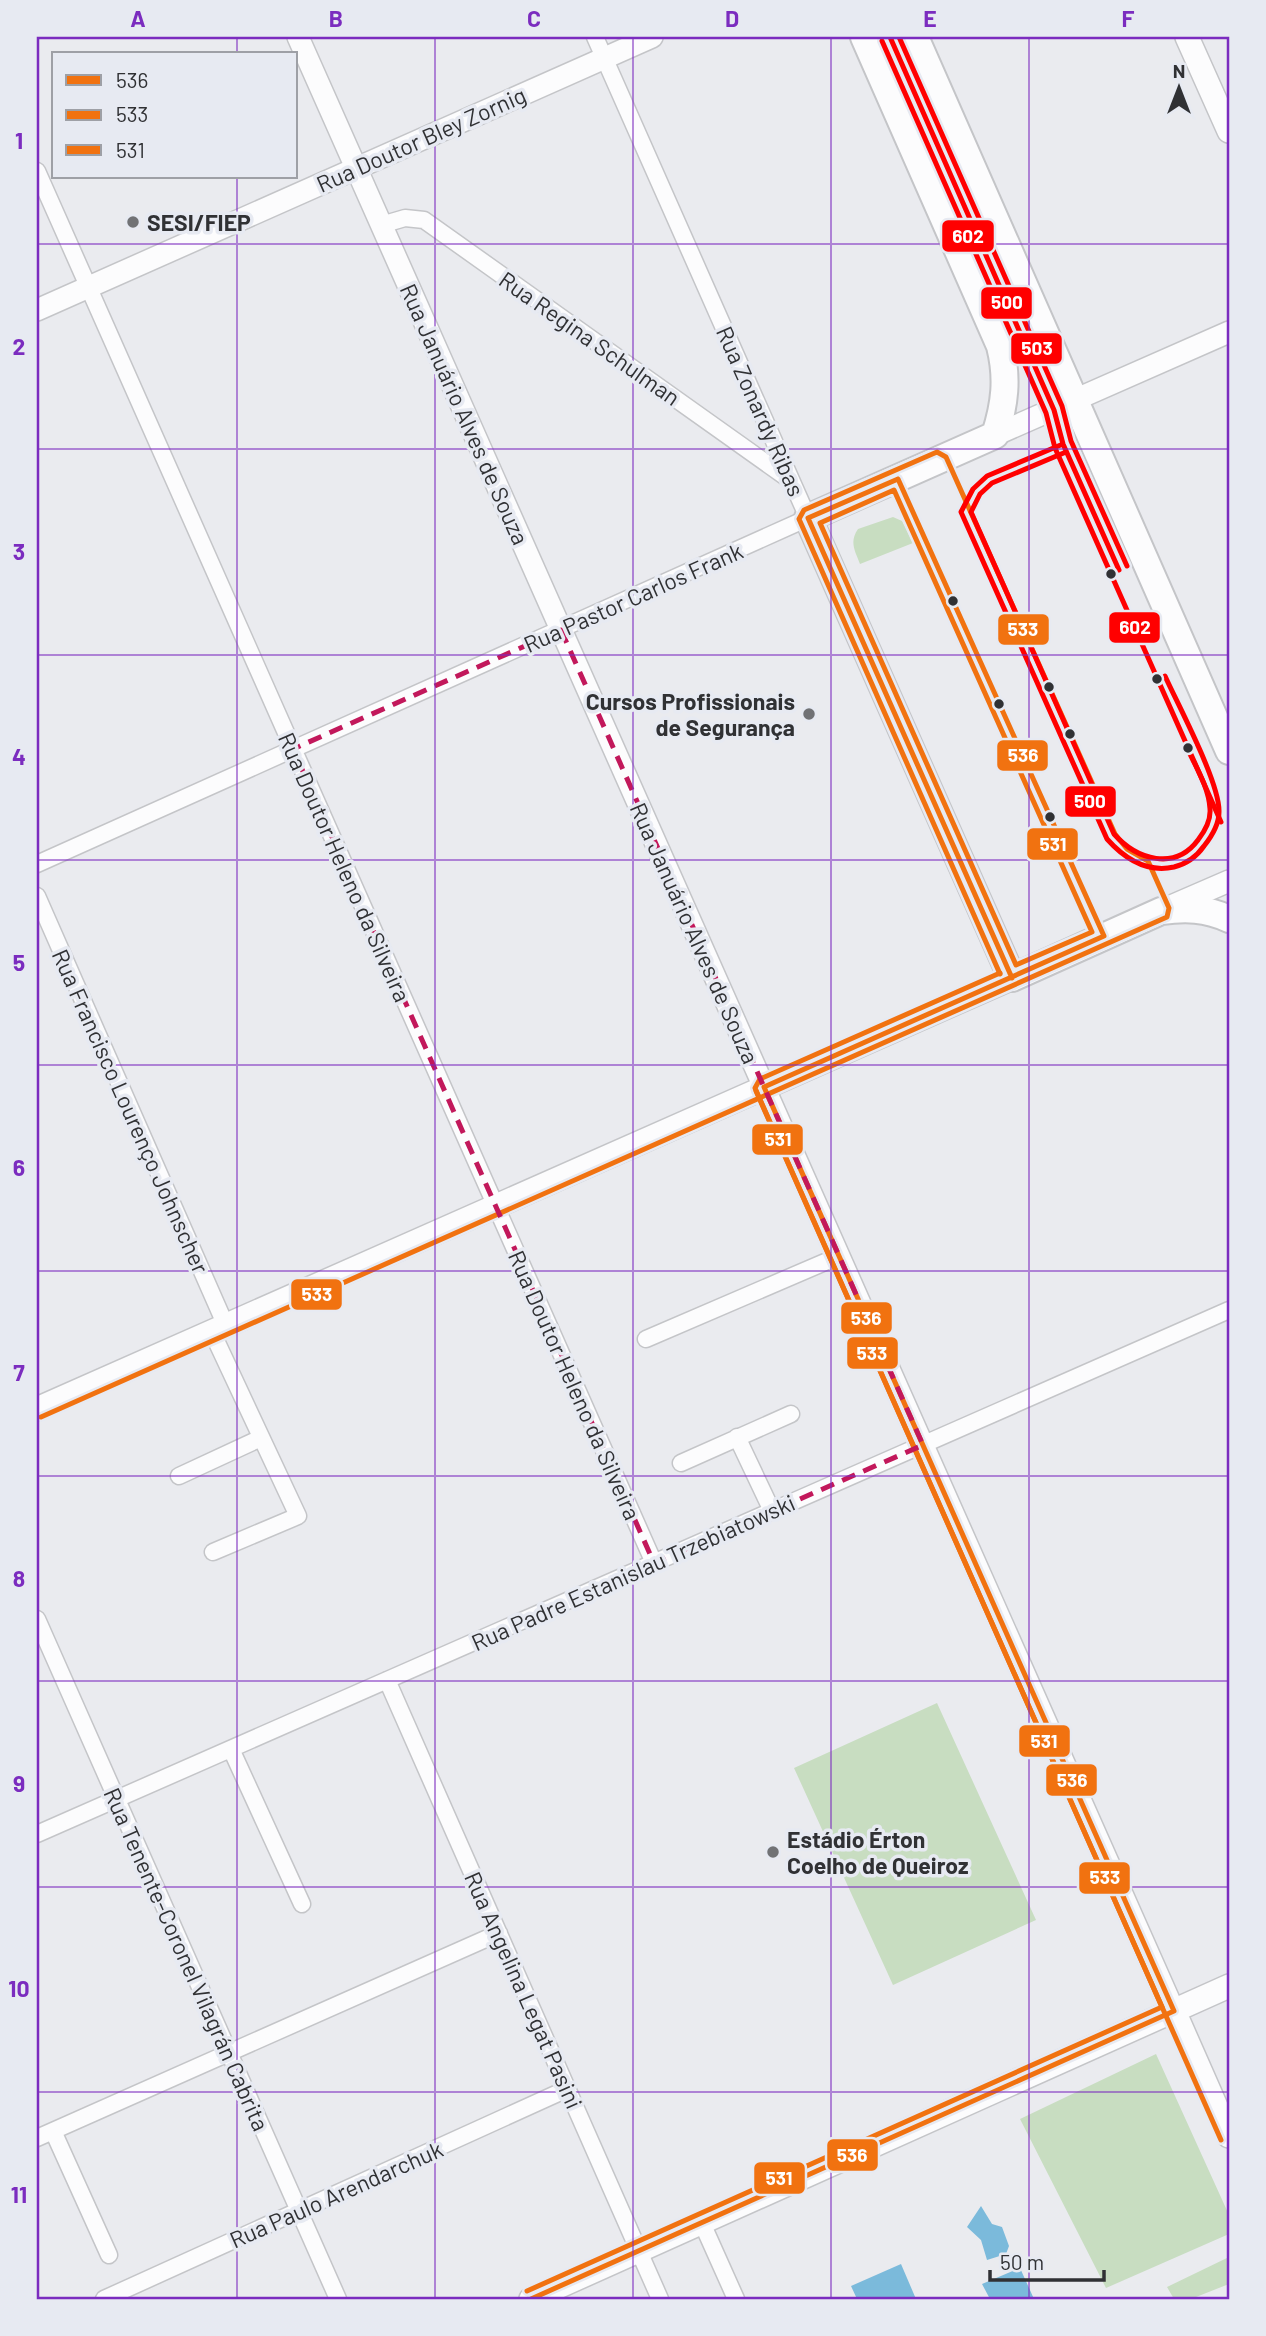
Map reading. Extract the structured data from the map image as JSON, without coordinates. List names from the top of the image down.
{
  "streets": {
    "main road": ["Rua Zonardy Ribas", "Rua Januário Alves de Souza", "Rua Pastor Carlos Frank"],
    "street": [
      "Rua Doutor Bley Zornig",
      "Rua Regina Schulman",
      "Rua Doutor Heleno da Silveira",
      "Rua Francisco Lourenço Johnscher",
      "Rua Padre Estanislau Trzebiatowski",
      "Rua Tenente-Coronel Vilagrán Cabrita",
      "Rua Angelina Legat Pasini",
      "Rua Paulo Arendarchuk"
    ]
  },
  "crossings": [
    ["Rua Doutor Bley Zornig", "Rua Zonardy Ribas"],
    ["Rua Doutor Bley Zornig", "Rua Januário Alves de Souza"],
    ["Rua Doutor Bley Zornig", "Rua Doutor Heleno da Silveira"],
    ["Rua Regina Schulman", "Rua Zonardy Ribas"],
    ["Rua Regina Schulman", "Rua Januário Alves de Souza"],
    ["Rua Zonardy Ribas", "Rua Pastor Carlos Frank"],
    ["Rua Januário Alves de Souza", "Rua Pastor Carlos Frank"],
    ["Rua Januário Alves de Souza", "Rua Padre Estanislau Trzebiatowski"],
    ["Rua Pastor Carlos Frank", "Rua Doutor Heleno da Silveira"],
    ["Rua Doutor Heleno da Silveira", "Rua Padre Estanislau Trzebiatowski"],
    ["Rua Padre Estanislau Trzebiatowski", "Rua Tenente-Coronel Vilagrán Cabrita"],
    ["Rua Padre Estanislau Trzebiatowski", "Rua Angelina Legat Pasini"],
    ["Rua Tenente-Coronel Vilagrán Cabrita", "Rua Paulo Arendarchuk"],
    ["Rua Angelina Legat Pasini", "Rua Paulo Arendarchuk"]
  ],
  "places": ["SESI/FIEP", "Cursos Profissionais de Segurança", "Estádio Érton Coelho de Queiroz"],
  "lines": [
    "transit line 500",
    "transit line 503",
    "transit line 602",
    "transit line 533",
    "transit line 536",
    "transit line 531"
  ],
  "legend": ["536", "533", "531"],
  "scale_bar": "50 m",
  "north": "top",
  "grid": {
    "columns": [
      "A",
      "B",
      "C",
      "D",
      "E",
      "F"
    ],
    "rows": [
      "1",
      "2",
      "3",
      "4",
      "5",
      "6",
      "7",
      "8",
      "9",
      "10",
      "11"
    ]
  }
}
